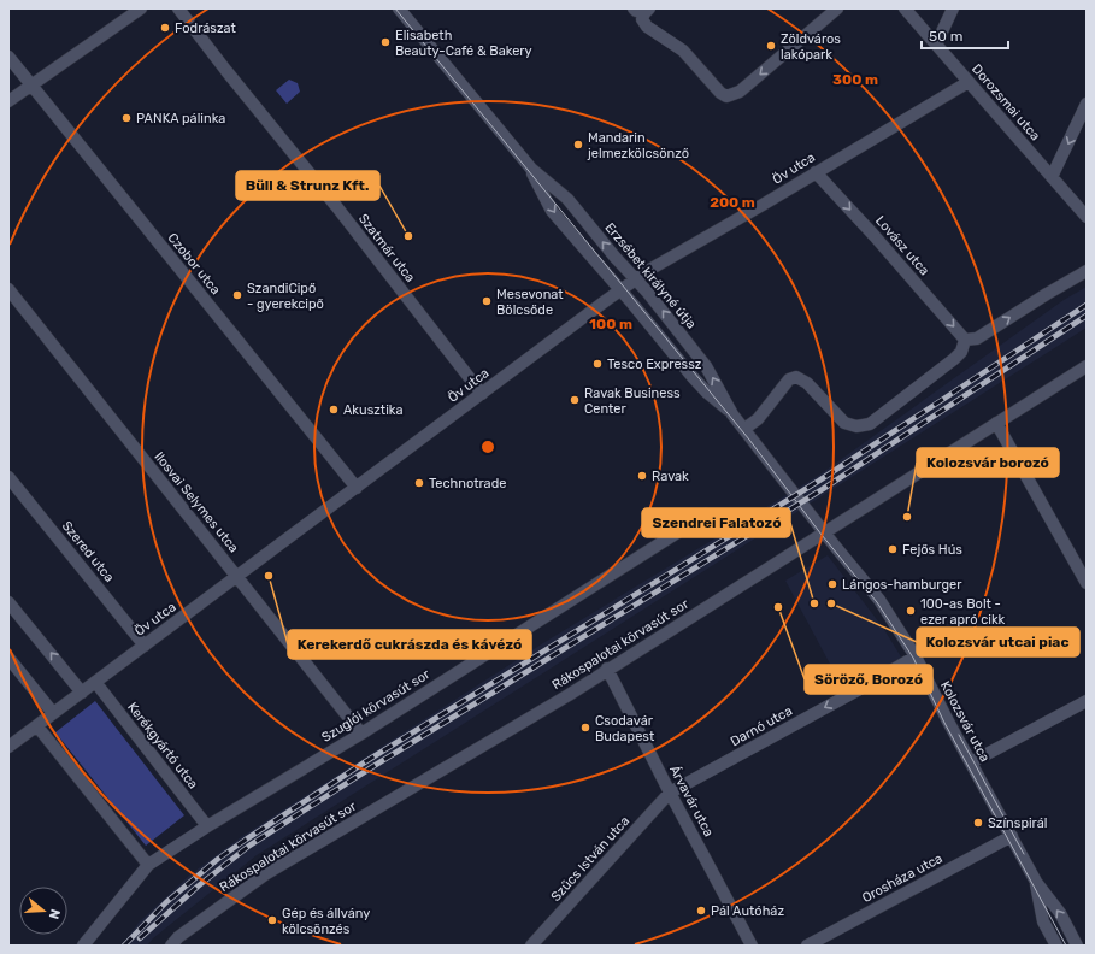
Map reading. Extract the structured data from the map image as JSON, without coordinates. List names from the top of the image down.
{
  "streets": {
    "street": [
      "Dorozsmai utca",
      "Öv utca",
      "Lovász utca",
      "Szatmár utca",
      "Czobor utca",
      "Erzsébet királyné útja",
      "Ilosvai Selymes utca",
      "Szered utca",
      "Rákospalotai körvasút sor",
      "Szuglói körvasút sor",
      "Kolozsvár utca",
      "Darnó utca",
      "Kerékgyártó utca",
      "Árvavár utca",
      "Szűcs István utca",
      "Orosháza utca"
    ]
  },
  "crossings": [
    ["Dorozsmai utca", "Öv utca"],
    ["Öv utca", "Lovász utca"],
    ["Öv utca", "Szatmár utca"],
    ["Öv utca", "Czobor utca"],
    ["Öv utca", "Erzsébet királyné útja"],
    ["Öv utca", "Ilosvai Selymes utca"],
    ["Öv utca", "Szered utca"],
    ["Öv utca", "Kerékgyártó utca"],
    ["Erzsébet királyné útja", "Kolozsvár utca"],
    ["Ilosvai Selymes utca", "Szuglói körvasút sor"],
    ["Rákospalotai körvasút sor", "Kolozsvár utca"],
    ["Rákospalotai körvasút sor", "Árvavár utca"],
    ["Szuglói körvasút sor", "Kerékgyártó utca"],
    ["Kolozsvár utca", "Darnó utca"],
    ["Kolozsvár utca", "Orosháza utca"],
    ["Darnó utca", "Árvavár utca"],
    ["Darnó utca", "Szűcs István utca"],
    ["Árvavár utca", "Szűcs István utca"]
  ],
  "one_way": ["Lovász utca", "Darnó utca"],
  "places": [
    "Fodrászat",
    "Elisabeth Beauty-Café & Bakery",
    "Zöldváros lakópark",
    "PANKA pálinka",
    "Mandarin jelmezkölcsönző",
    "Büll & Strunz Kft.",
    "SzandiCipő - gyerekcipő",
    "Mesevonat Bölcsőde",
    "Tesco Expressz",
    "Ravak Business Center",
    "Akusztika",
    "Ravak",
    "Technotrade",
    "Kolozsvár borozó",
    "Fejős Hús",
    "Kerekerdő cukrászda és kávézó",
    "Lángos-hamburger",
    "Szendrei Falatozó",
    "Kolozsvár utcai piac",
    "Söröző, Borozó",
    "100-as Bolt - ezer apró cikk",
    "Csodavár Budapest",
    "Színspirál",
    "Pál Autóház",
    "Gép és állvány kölcsönzés"
  ],
  "scale_bar": "50 m",
  "north": "right",
  "rings": ["300 m", "200 m", "100 m"]
}
